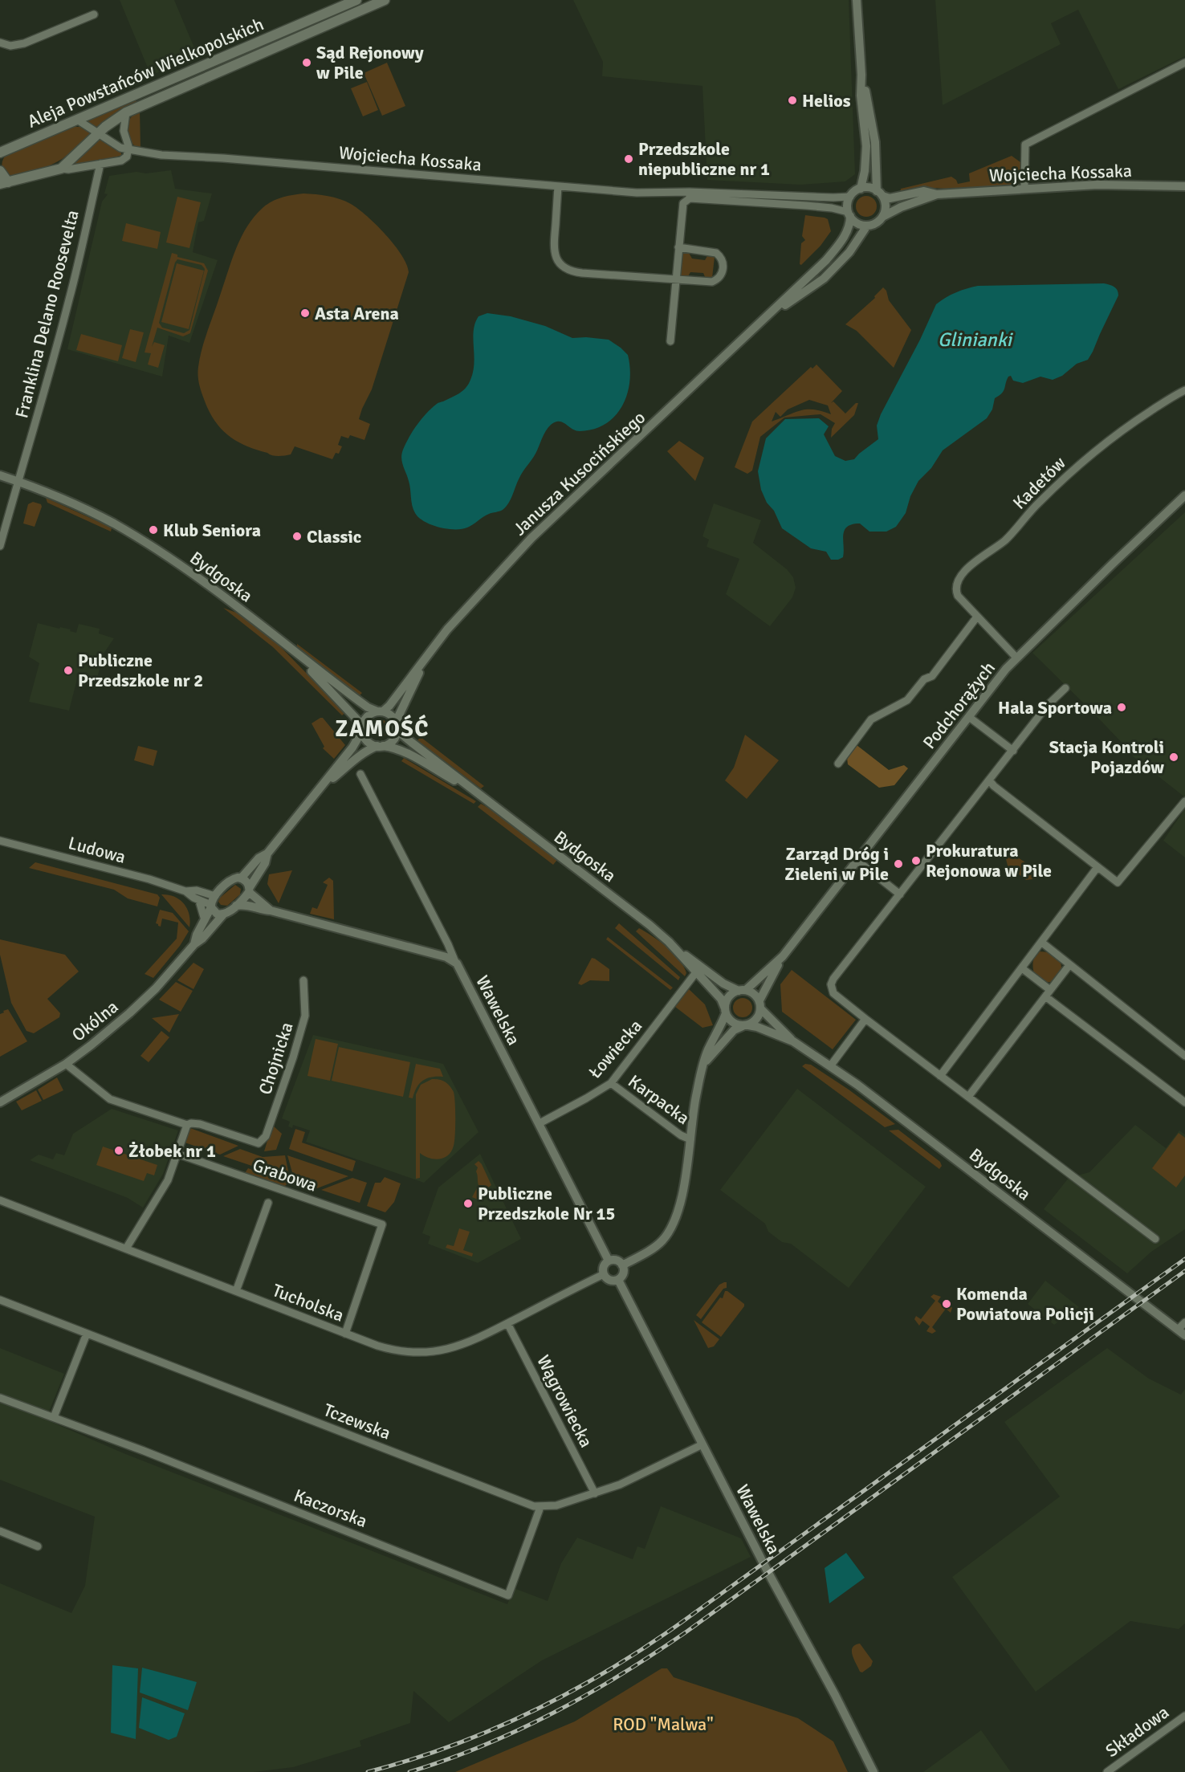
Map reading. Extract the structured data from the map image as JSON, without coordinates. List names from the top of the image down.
{
  "streets": {
    "main road": ["Aleja Powstańców Wielkopolskich"],
    "street": [
      "Wojciecha Kossaka",
      "Franklina Delano Roosevelta",
      "Janusza Kusocińskiego",
      "Kadetów",
      "Bydgoska",
      "Podchorążych",
      "Ludowa",
      "Wawelska",
      "Okólna",
      "Łowiecka",
      "Chojnicka",
      "Karpacka",
      "Grabowa",
      "Tucholska",
      "Wągrowiecka",
      "Tczewska",
      "Kaczorska",
      "Składowa"
    ]
  },
  "crossings": [
    ["Aleja Powstańców Wielkopolskich", "Wojciecha Kossaka"],
    ["Wojciecha Kossaka", "Janusza Kusocińskiego"],
    ["Franklina Delano Roosevelta", "Bydgoska"],
    ["Janusza Kusocińskiego", "Bydgoska"],
    ["Kadetów", "Podchorążych"],
    ["Bydgoska", "Podchorążych"],
    ["Bydgoska", "Łowiecka"],
    ["Bydgoska", "Karpacka"],
    ["Podchorążych", "Karpacka"],
    ["Ludowa", "Okólna"],
    ["Wawelska", "Łowiecka"],
    ["Wawelska", "Karpacka"],
    ["Wawelska", "Tucholska"],
    ["Wawelska", "Tczewska"],
    ["Okólna", "Grabowa"],
    ["Łowiecka", "Karpacka"],
    ["Chojnicka", "Grabowa"],
    ["Karpacka", "Tucholska"],
    ["Grabowa", "Tucholska"],
    ["Tucholska", "Wągrowiecka"],
    ["Wągrowiecka", "Tczewska"],
    ["Tczewska", "Kaczorska"]
  ],
  "districts": ["ZAMOŚĆ"],
  "water": ["Glinianki"],
  "parks": ["ROD \"Malwa\""],
  "places": [
    "Sąd Rejonowy w Pile",
    "Helios",
    "Przedszkole niepubliczne nr 1",
    "Asta Arena",
    "Klub Seniora",
    "Classic",
    "Publiczne Przedszkole nr 2",
    "Hala Sportowa",
    "Stacja Kontroli Pojazdów",
    "Prokuratura Rejonowa w Pile",
    "Zarząd Dróg i Zieleni w Pile",
    "Żłobek nr 1",
    "Publiczne Przedszkole Nr 15",
    "Komenda Powiatowa Policji"
  ]
}
